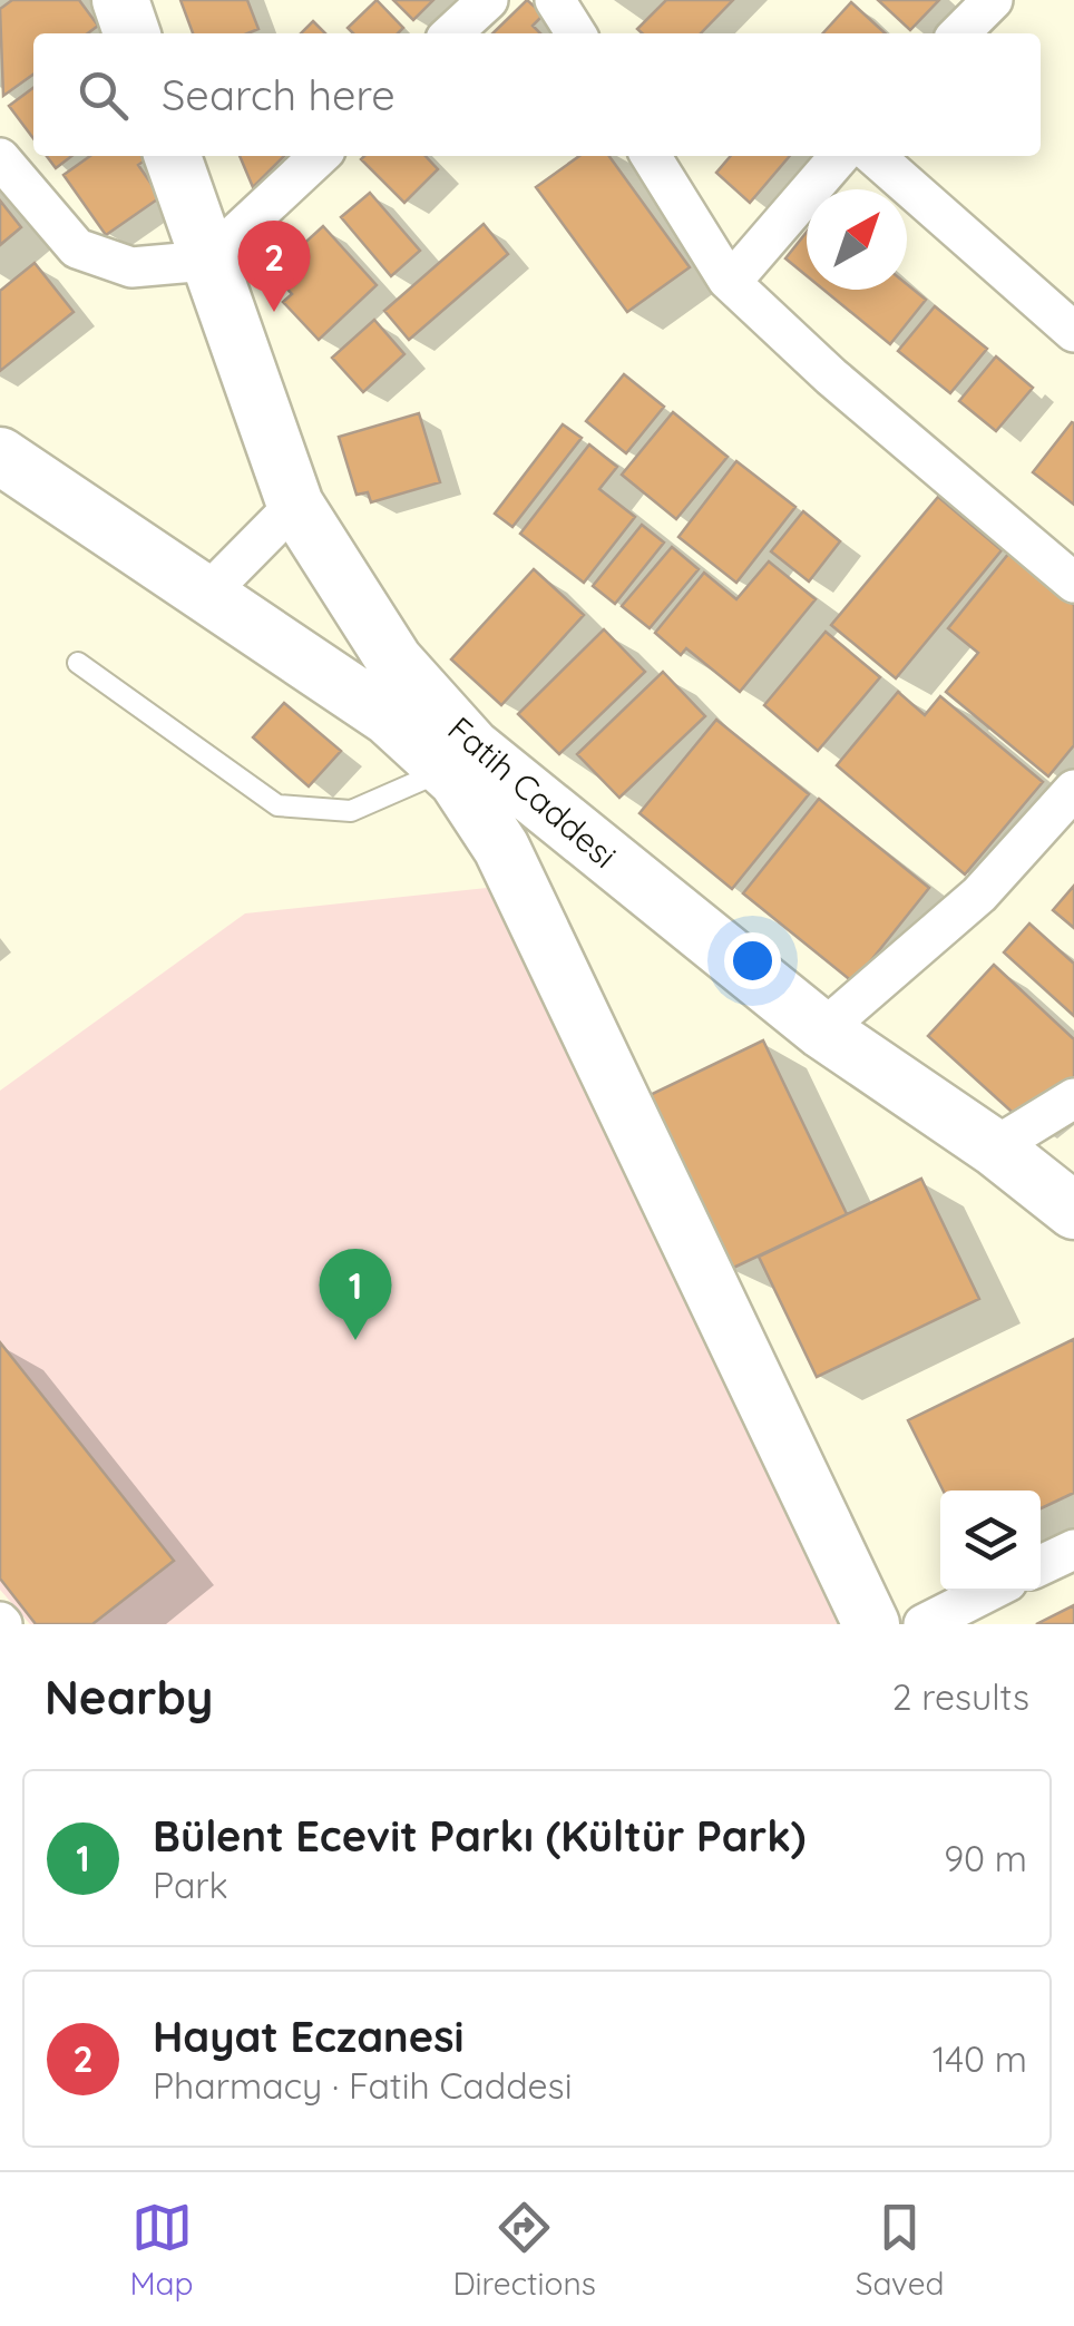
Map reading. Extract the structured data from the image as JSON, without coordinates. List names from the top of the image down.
{
  "streets": {
    "street": ["Fatih Caddesi"]
  },
  "north": "top right",
  "page": {
    "search": "Search here",
    "pins": ["2", "1"],
    "heading": ["Nearby", "2 results"],
    "list": [
      {
        "mark": "1",
        "name": "Bülent Ecevit Parkı (Kültür Park)",
        "note": "Park",
        "value": "90 m"
      },
      {
        "mark": "2",
        "name": "Hayat Eczanesi",
        "note": "Pharmacy · Fatih Caddesi",
        "value": "140 m"
      }
    ],
    "nav": ["Map", "Directions", "Saved"]
  }
}
